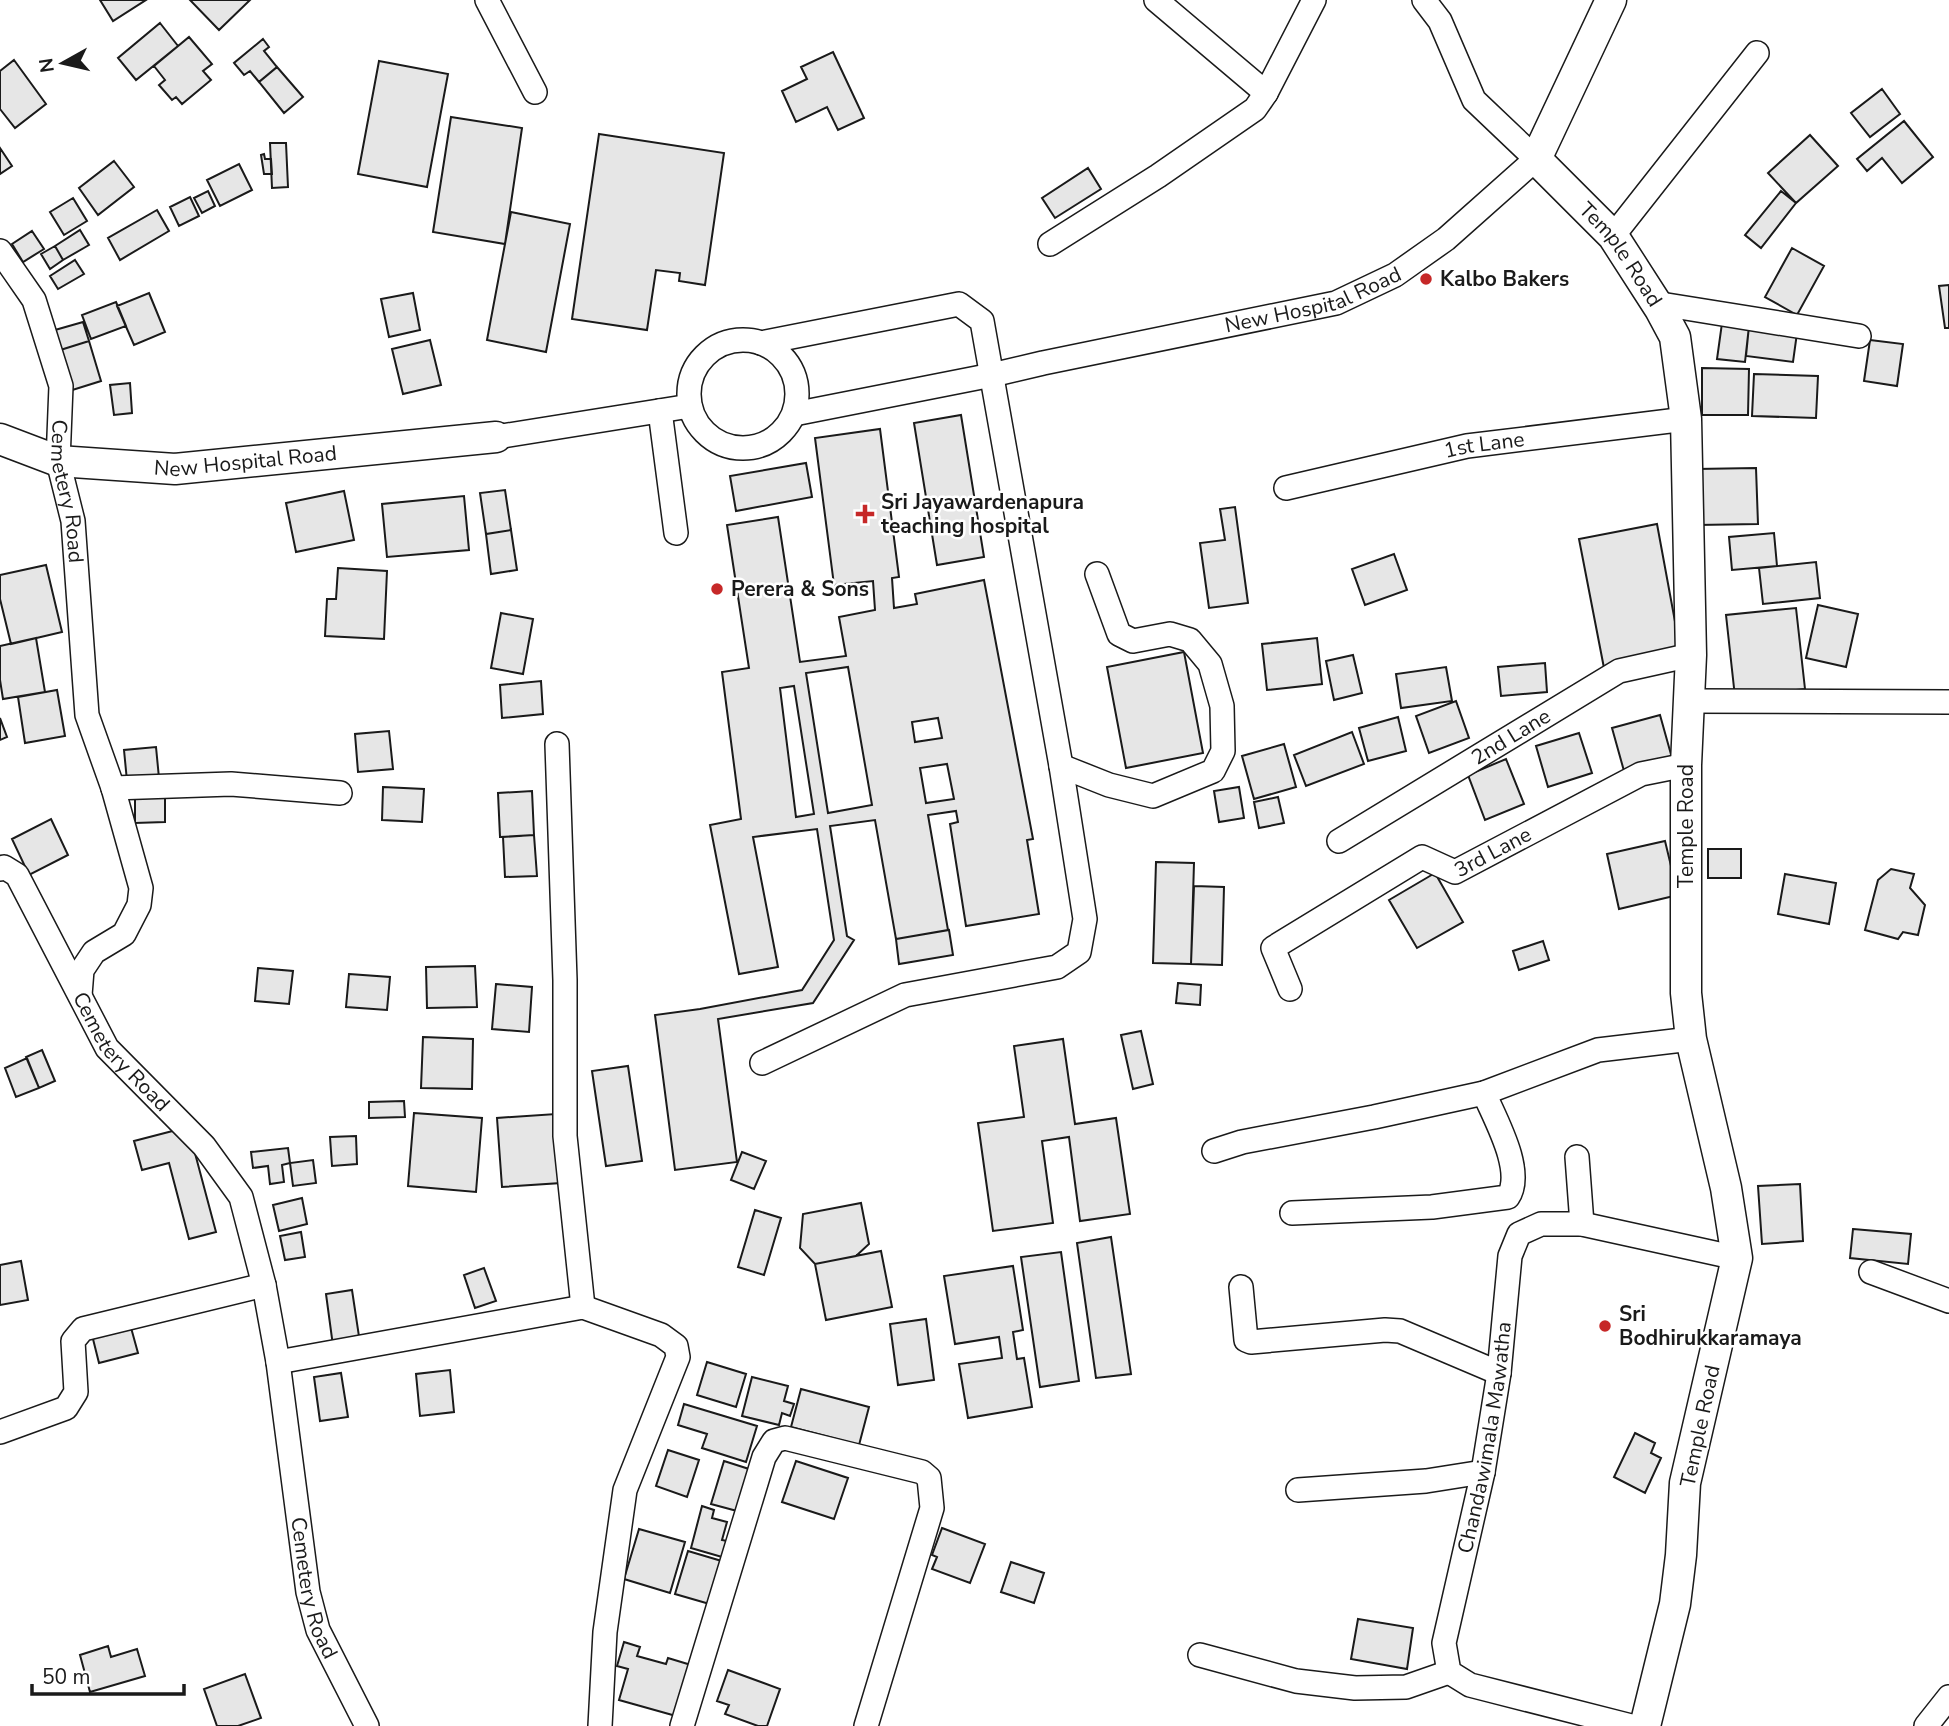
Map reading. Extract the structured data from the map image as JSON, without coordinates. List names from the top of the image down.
{
  "streets": {
    "main road": ["Temple Road", "New Hospital Road"],
    "street": [
      "1st Lane",
      "Cemetery Road",
      "2nd Lane",
      "3rd Lane",
      "Chandawimala Mawatha"
    ]
  },
  "crossings": [
    ["Temple Road", "New Hospital Road"],
    ["Temple Road", "1st Lane"],
    ["Temple Road", "2nd Lane"],
    ["Temple Road", "3rd Lane"],
    ["Temple Road", "Chandawimala Mawatha"],
    ["New Hospital Road", "Cemetery Road"]
  ],
  "places": {
    "other": ["Kalbo Bakers", "Perera & Sons", "Sri Bodhirukkaramaya"],
    "health": ["Sri Jayawardenapura teaching hospital"]
  },
  "scale_bar": "50 m",
  "north": "left"
}
